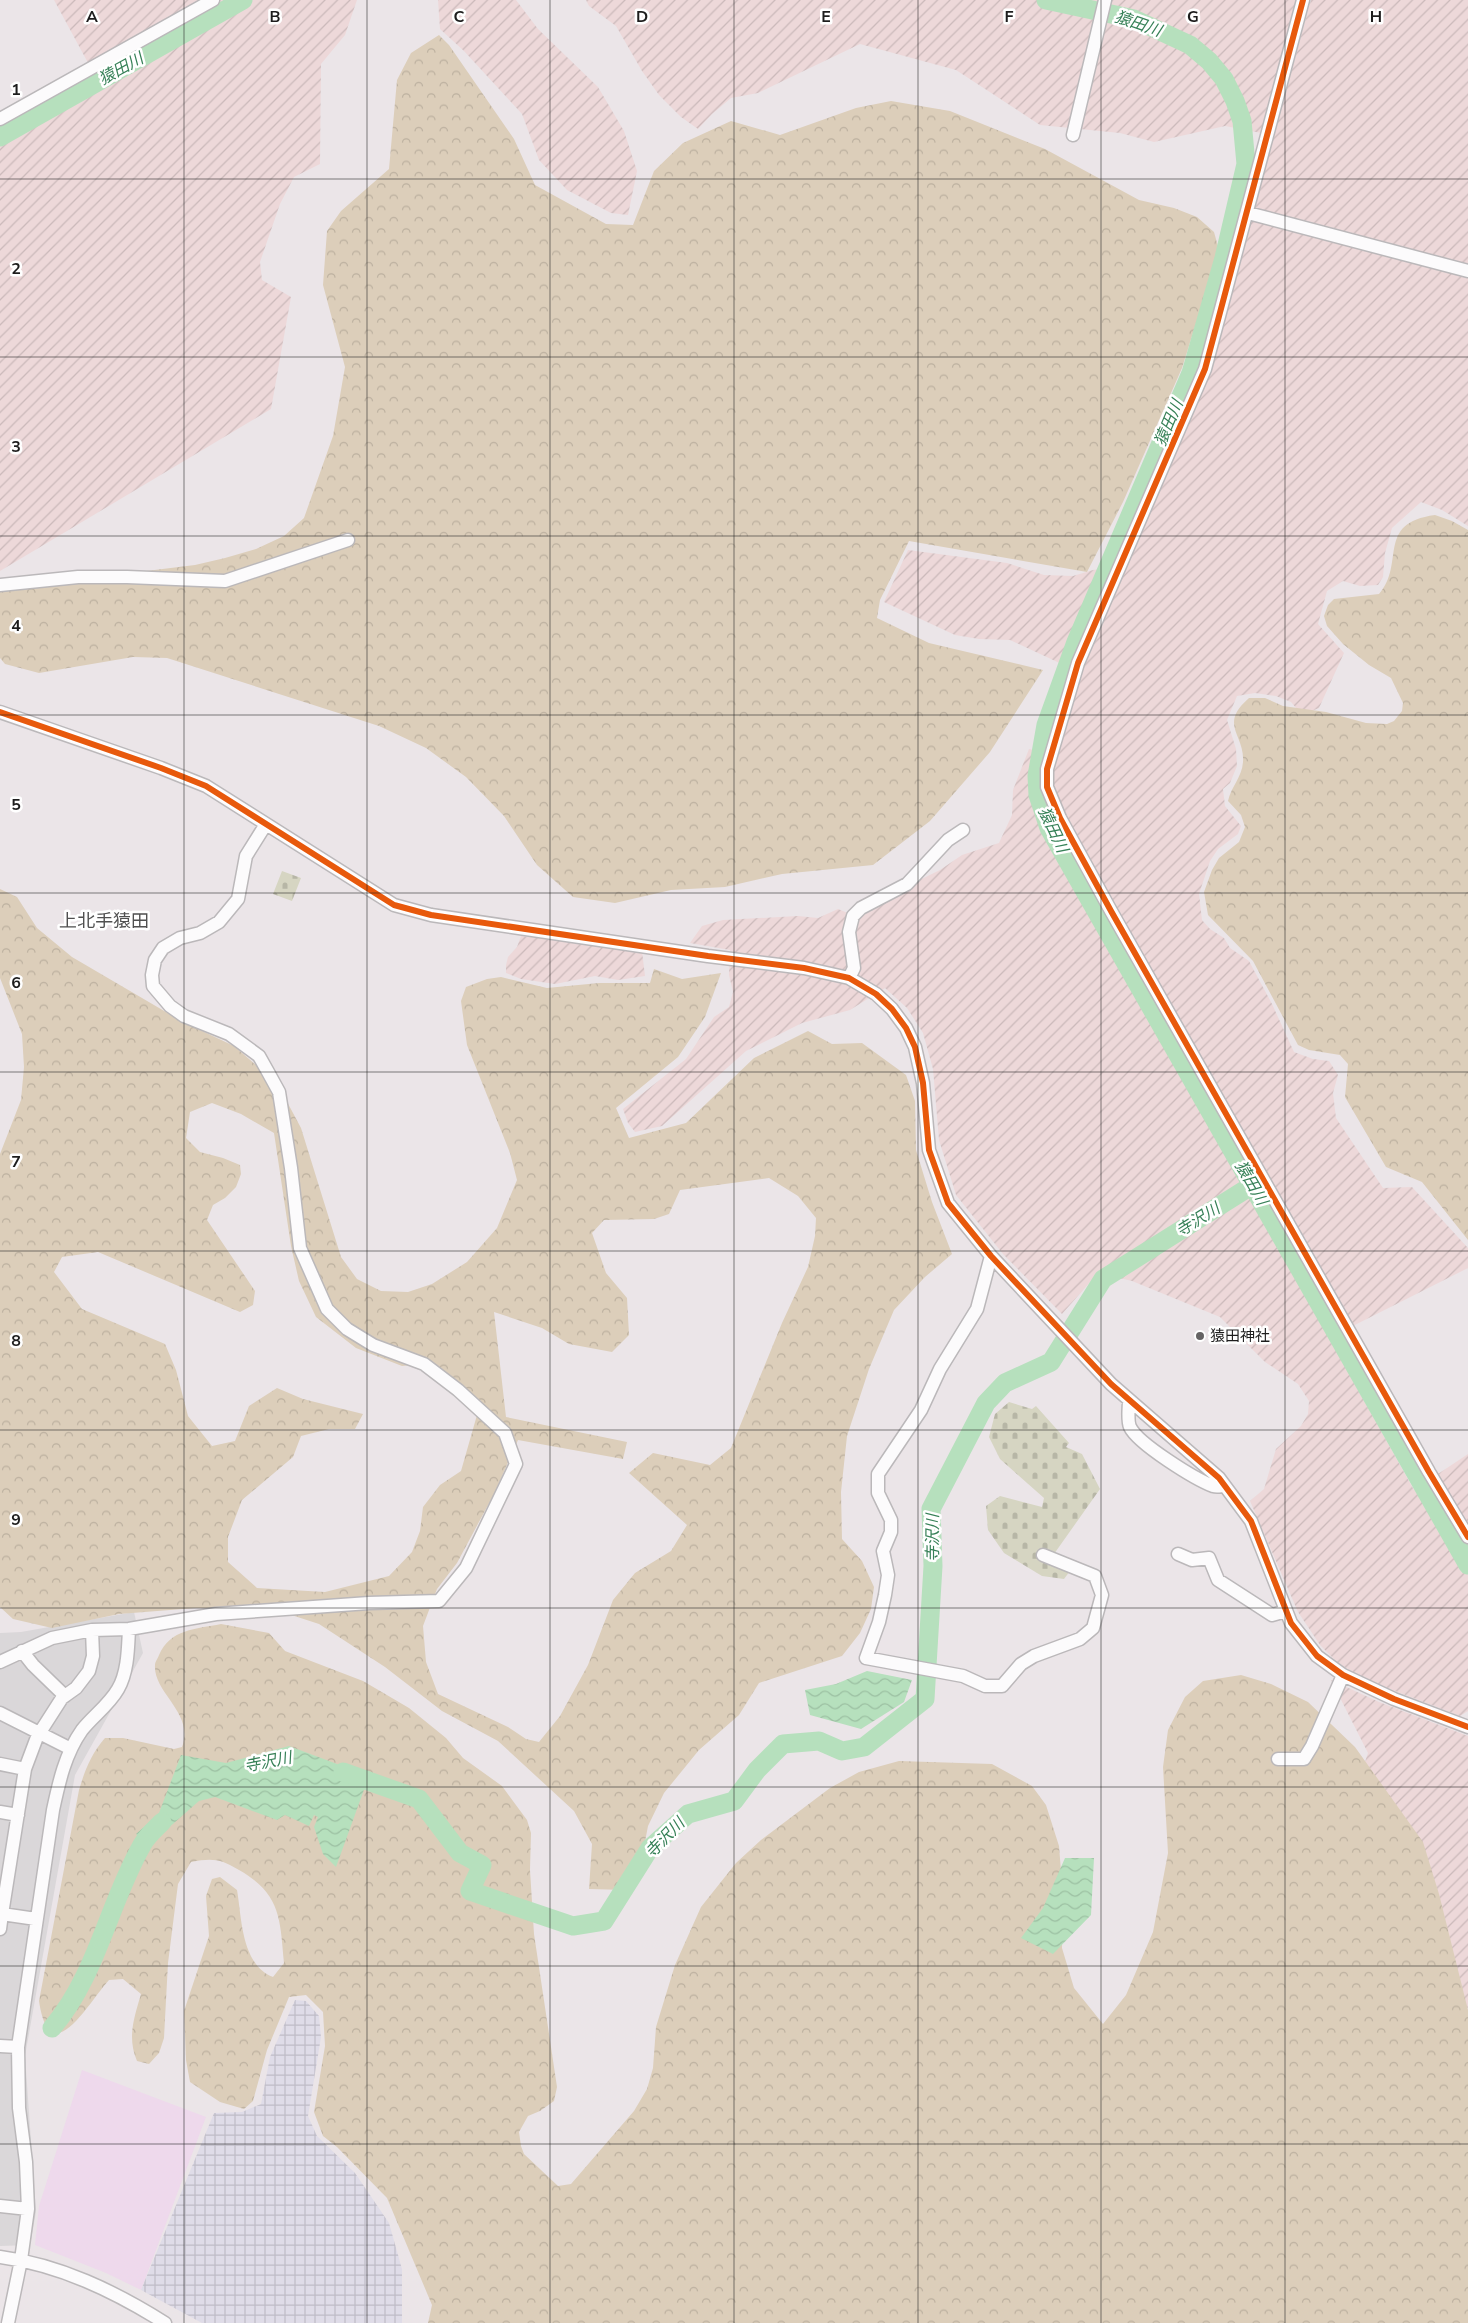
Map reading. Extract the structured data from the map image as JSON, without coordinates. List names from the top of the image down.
{
  "districts": ["上北手猿田"],
  "water": ["猿田川", "寺沢川"],
  "places": ["猿田神社"],
  "grid": {
    "columns": [
      "A",
      "B",
      "C",
      "D",
      "E",
      "F",
      "G",
      "H"
    ],
    "rows": [
      "1",
      "2",
      "3",
      "4",
      "5",
      "6",
      "7",
      "8",
      "9"
    ]
  }
}
